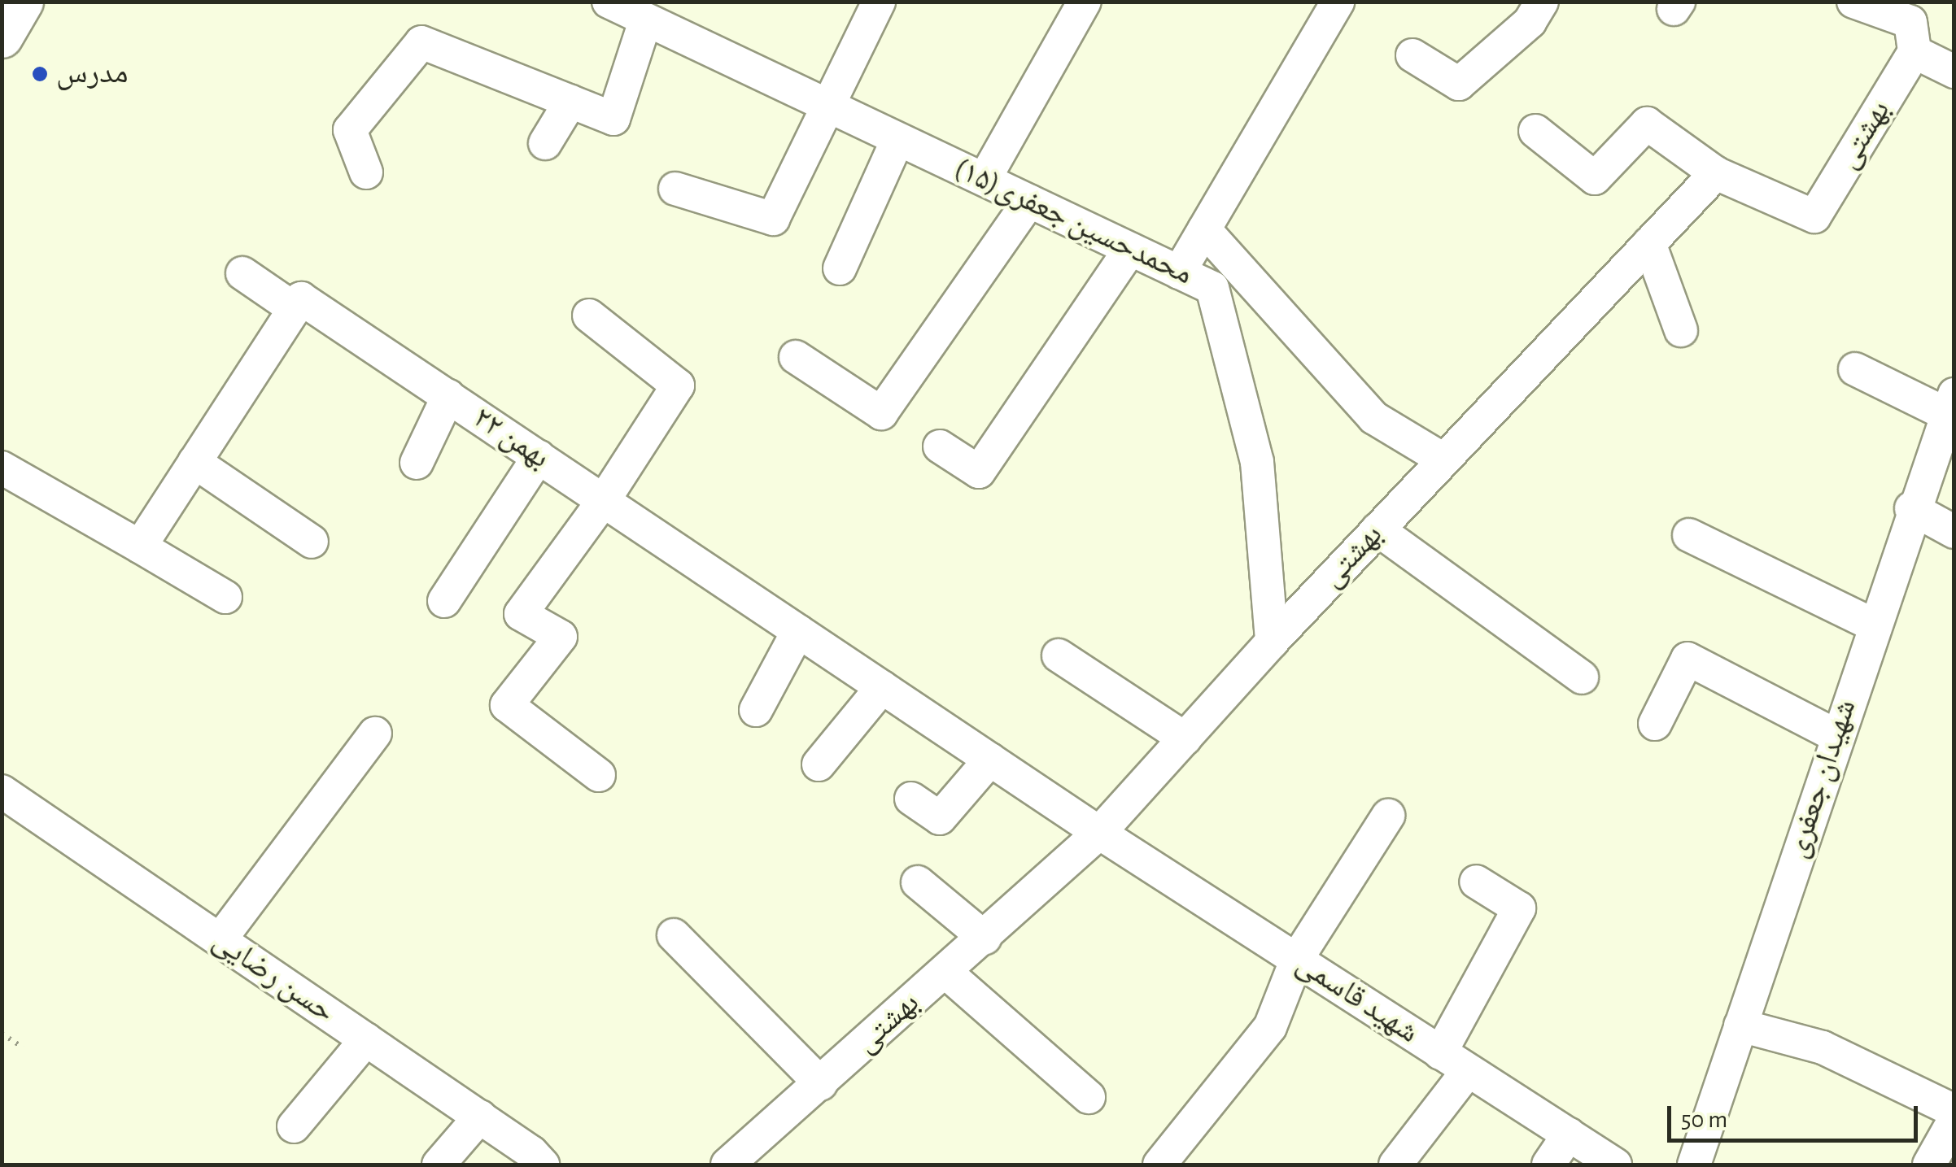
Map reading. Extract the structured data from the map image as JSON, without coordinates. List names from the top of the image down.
{
  "streets": {
    "street": [
      "بهشتی",
      "محمدحسین جعفری(۱۵)",
      "۲۲ بهمن",
      "شهیدان جعفری",
      "حسن رضایی",
      "شهید قاسمی"
    ]
  },
  "crossings": [
    ["بهشتی", "محمدحسین جعفری(۱۵)"],
    ["بهشتی", "۲۲ بهمن"],
    ["بهشتی", "شهید قاسمی"],
    ["۲۲ بهمن", "شهید قاسمی"]
  ],
  "places": ["مدرس"],
  "scale_bar": "50 m"
}
